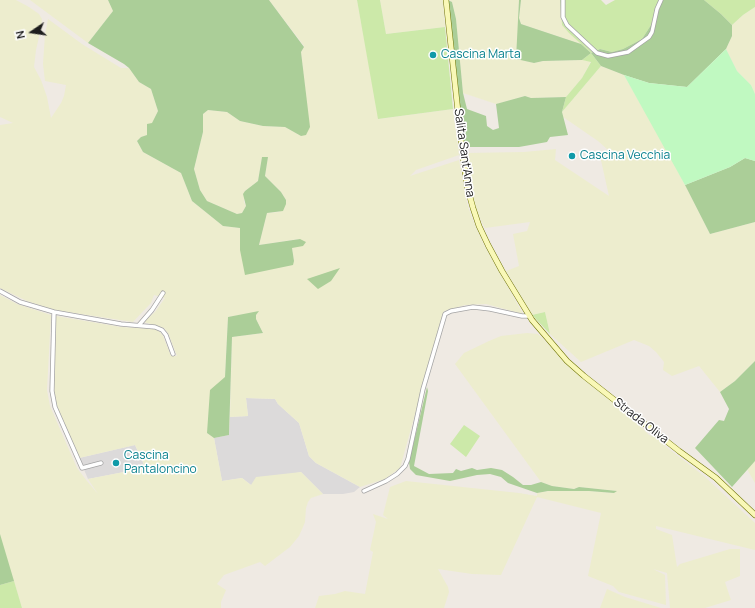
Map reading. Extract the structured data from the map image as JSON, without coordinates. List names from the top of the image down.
{
  "streets": {
    "street": ["Salita Sant'Anna", "Strada Oliva"]
  },
  "crossings": [
    ["Salita Sant'Anna", "Strada Oliva"]
  ],
  "places": ["Cascina Marta", "Cascina Vecchia", "Cascina Pantaloncino"],
  "north": "left"
}
